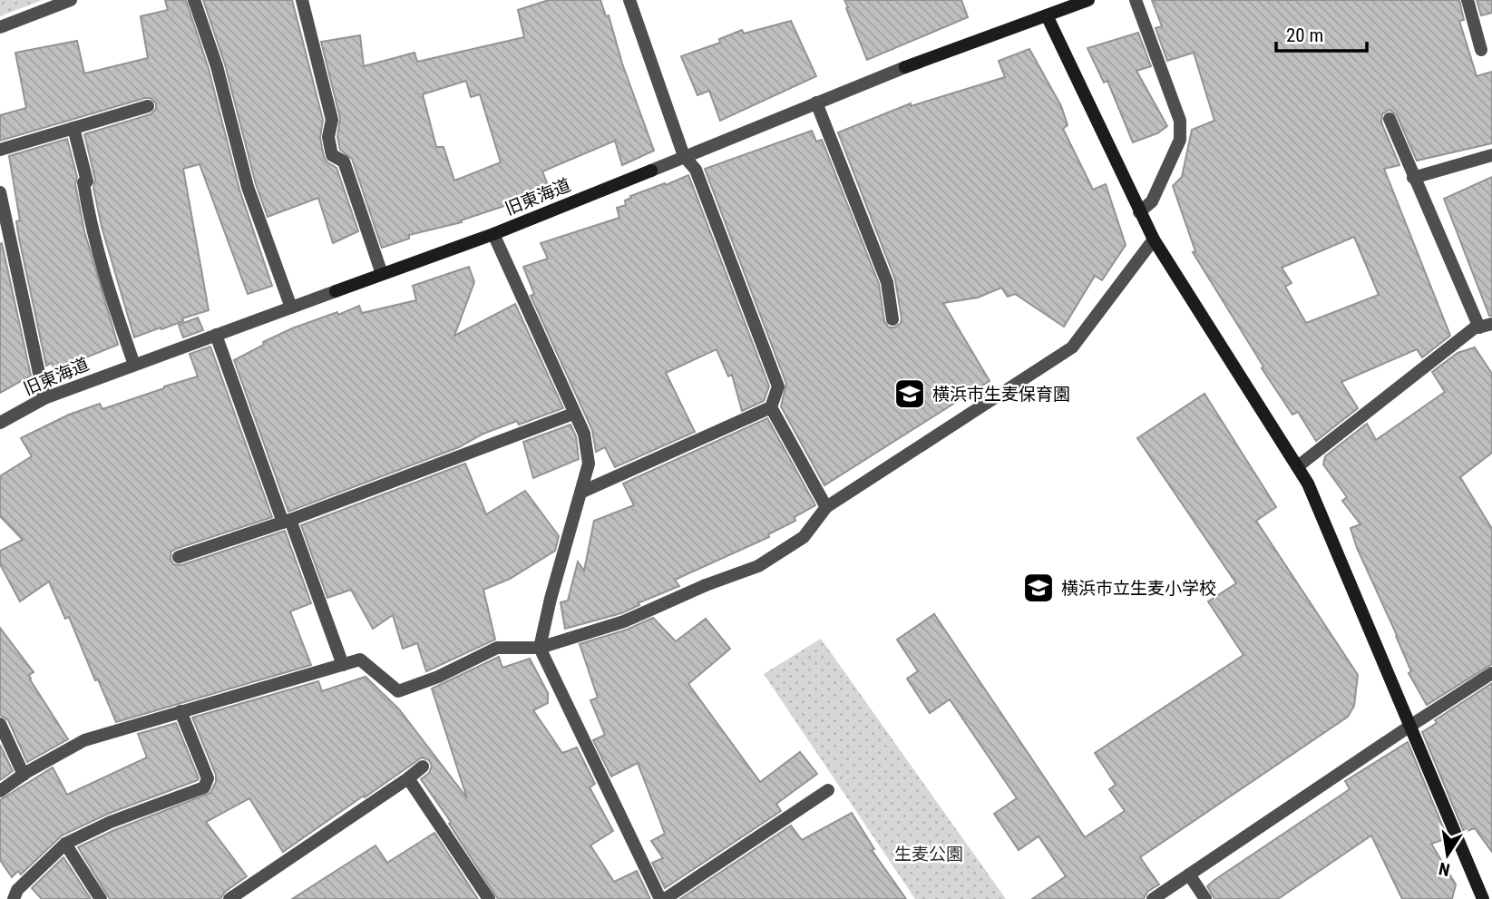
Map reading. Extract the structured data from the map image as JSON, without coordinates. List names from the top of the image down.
{
  "streets": {
    "street": ["旧東海道"]
  },
  "parks": ["生麦公園"],
  "places": {
    "school or university": ["横浜市生麦保育園", "横浜市立生麦小学校"]
  },
  "scale_bar": "20 m",
  "north": "bottom"
}
